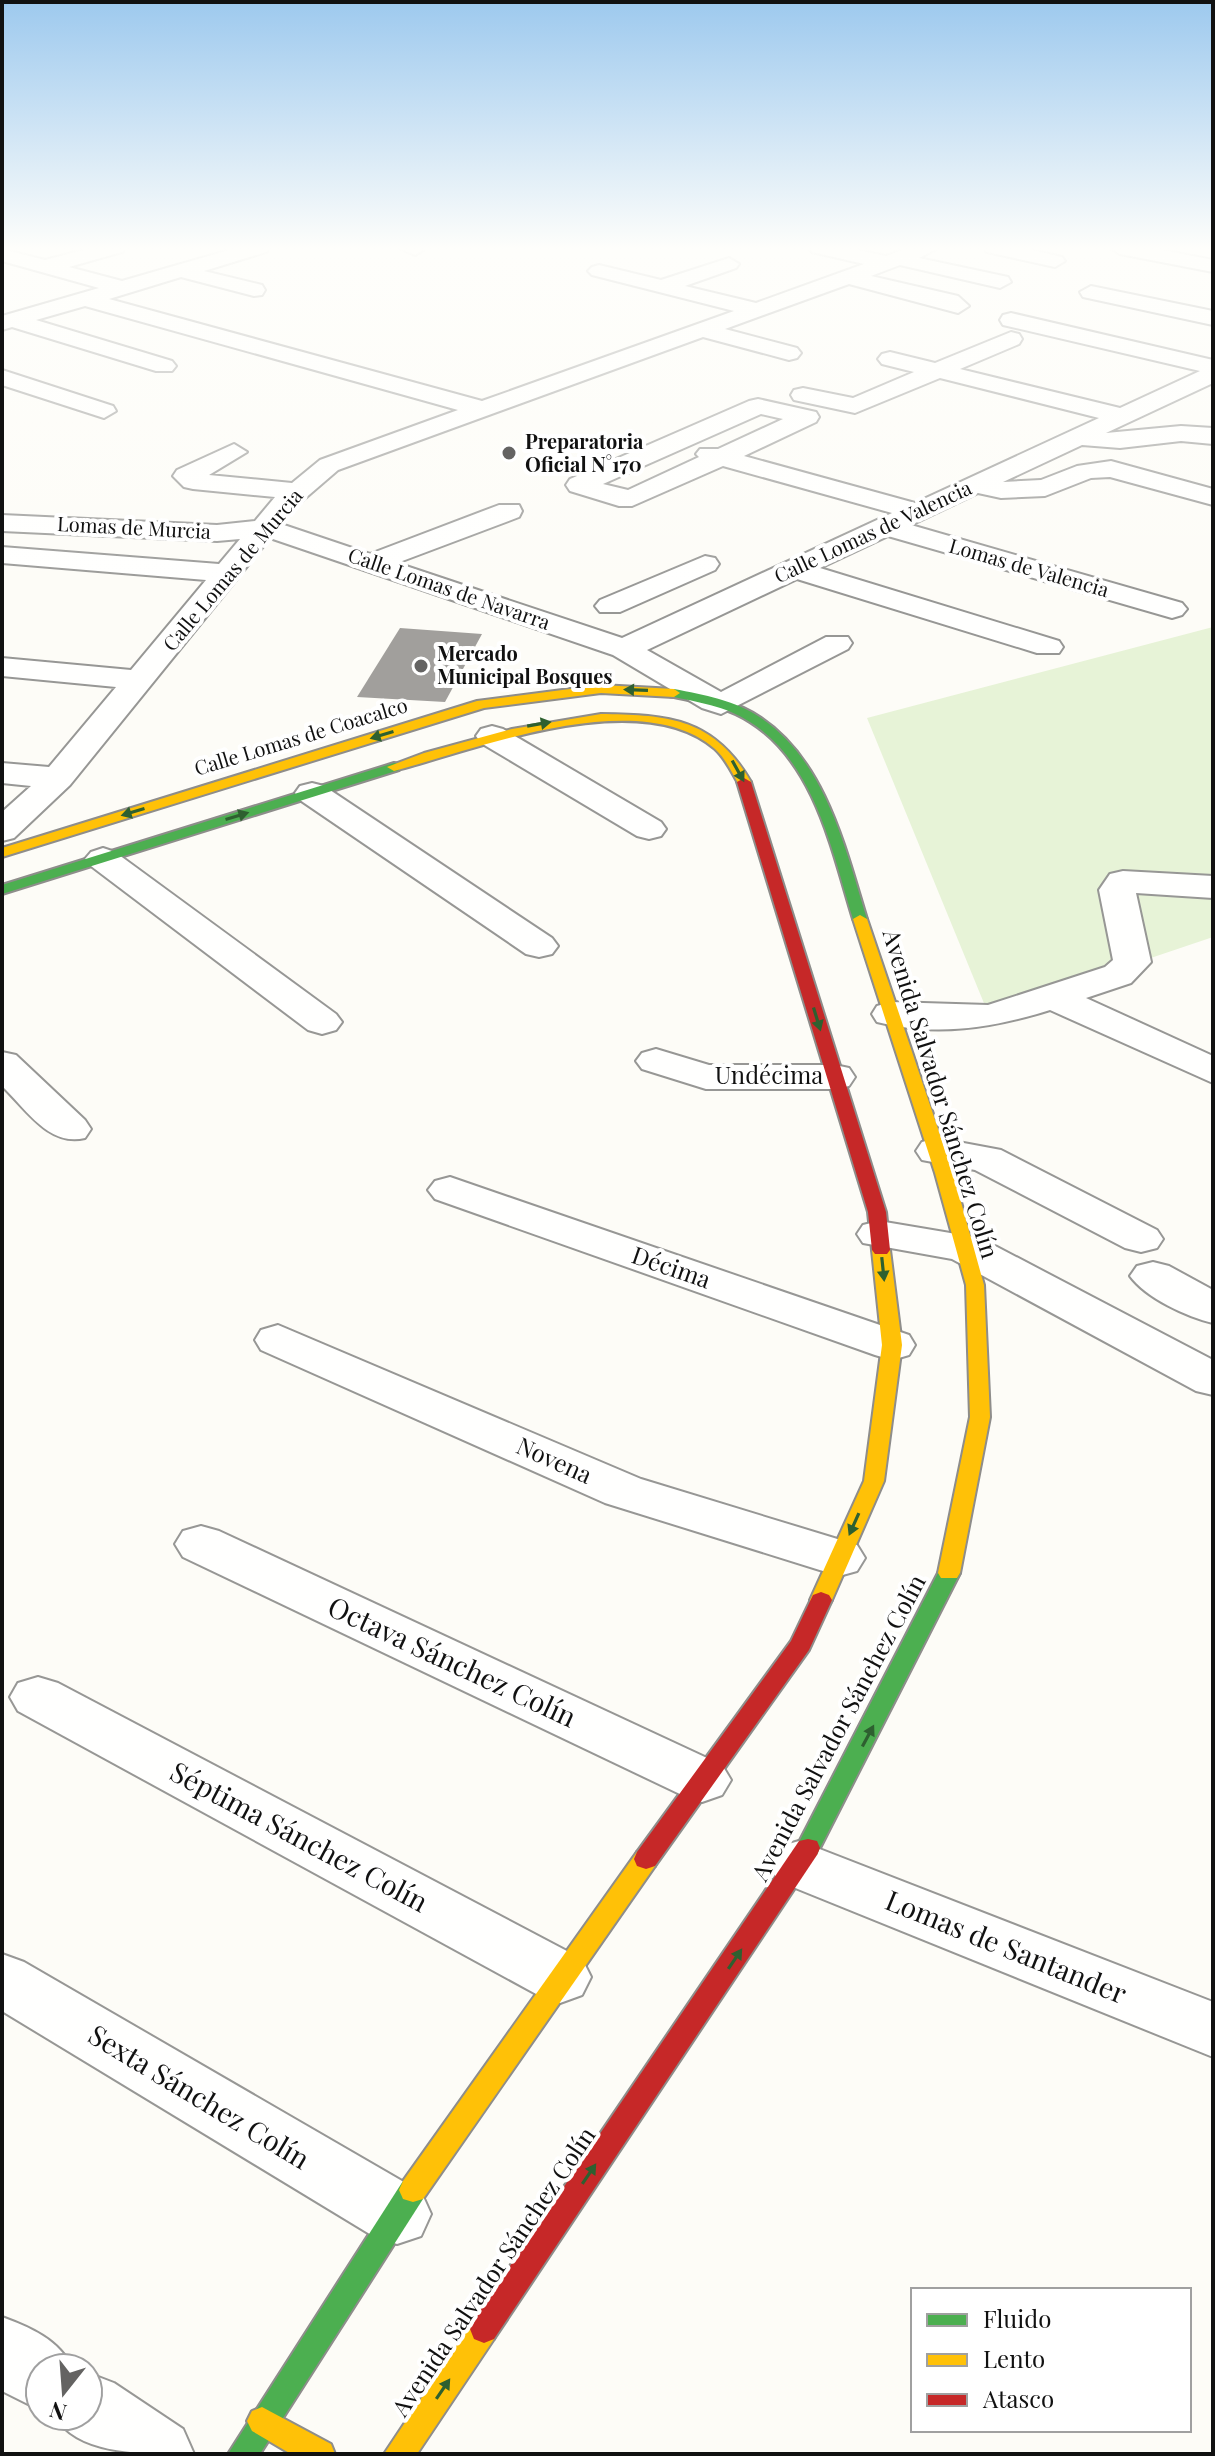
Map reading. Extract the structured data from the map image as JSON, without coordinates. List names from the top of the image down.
{
  "streets": {
    "street": [
      "Lomas de Murcia",
      "Calle Lomas de Valencia",
      "Lomas de Valencia",
      "Calle Lomas de Murcia",
      "Calle Lomas de Navarra",
      "Calle Lomas de Coacalco",
      "Undécima",
      "Avenida Salvador Sánchez Colín",
      "Décima",
      "Novena",
      "Octava Sánchez Colín",
      "Séptima Sánchez Colín",
      "Lomas de Santander",
      "Sexta Sánchez Colín"
    ]
  },
  "crossings": [
    ["Lomas de Murcia", "Calle Lomas de Murcia"],
    ["Lomas de Murcia", "Calle Lomas de Navarra"],
    ["Calle Lomas de Valencia", "Lomas de Valencia"],
    ["Calle Lomas de Valencia", "Calle Lomas de Navarra"],
    ["Calle Lomas de Murcia", "Calle Lomas de Navarra"],
    ["Calle Lomas de Navarra", "Calle Lomas de Coacalco"],
    ["Calle Lomas de Navarra", "Avenida Salvador Sánchez Colín"],
    ["Calle Lomas de Coacalco", "Avenida Salvador Sánchez Colín"],
    ["Avenida Salvador Sánchez Colín", "Lomas de Santander"]
  ],
  "places": ["Preparatoria Oficial N°170", "Mercado Municipal Bosques"],
  "legend": ["Fluido", "Lento", "Atasco"],
  "north": "bottom"
}
